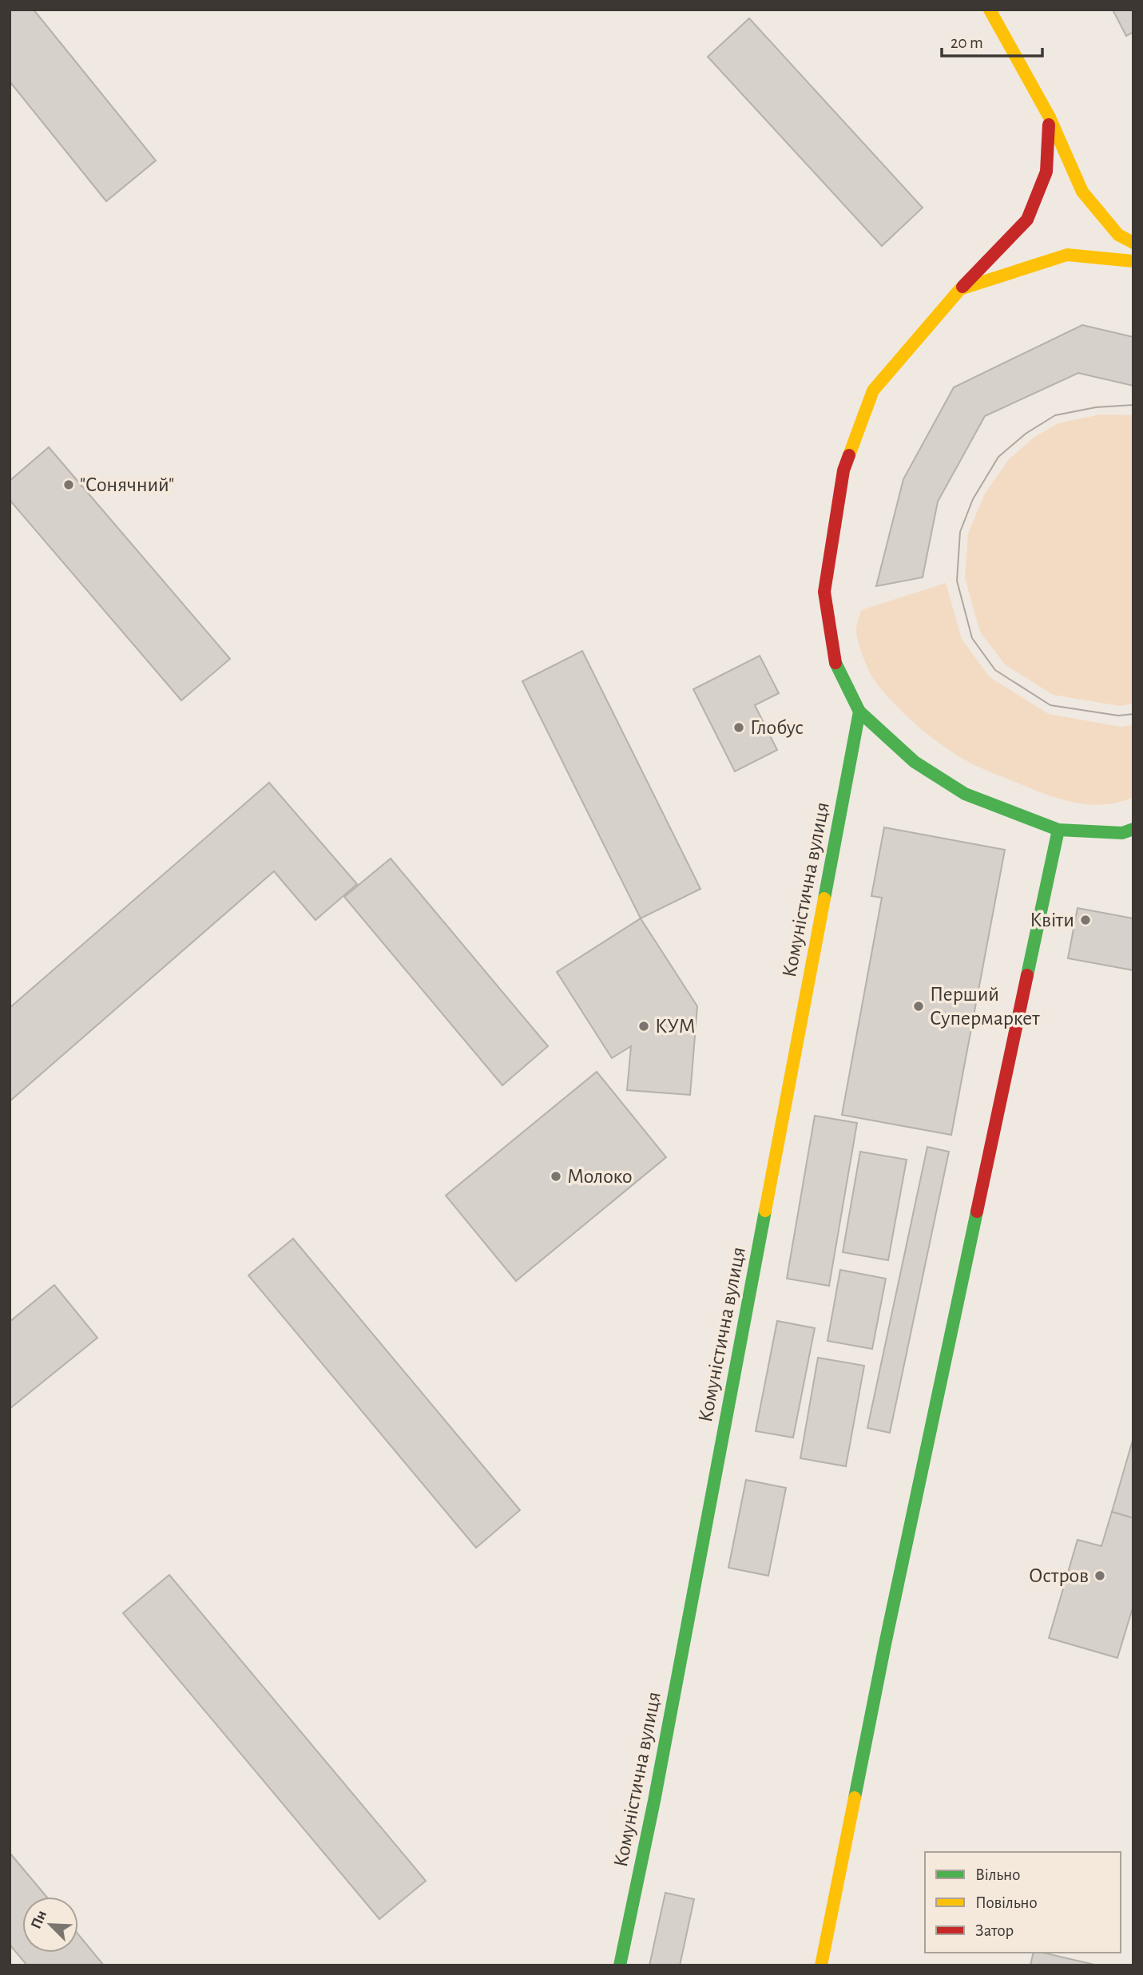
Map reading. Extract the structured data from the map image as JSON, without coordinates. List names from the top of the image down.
{
  "streets": {
    "street": ["Комуністична вулиця"]
  },
  "places": [
    "\"Сонячний\"",
    "Глобус",
    "Квіти",
    "Перший Супермаркет",
    "КУМ",
    "Молоко",
    "Остров"
  ],
  "legend": ["Вільно", "Повільно", "Затор"],
  "scale_bar": "20 m",
  "north": "top left"
}
